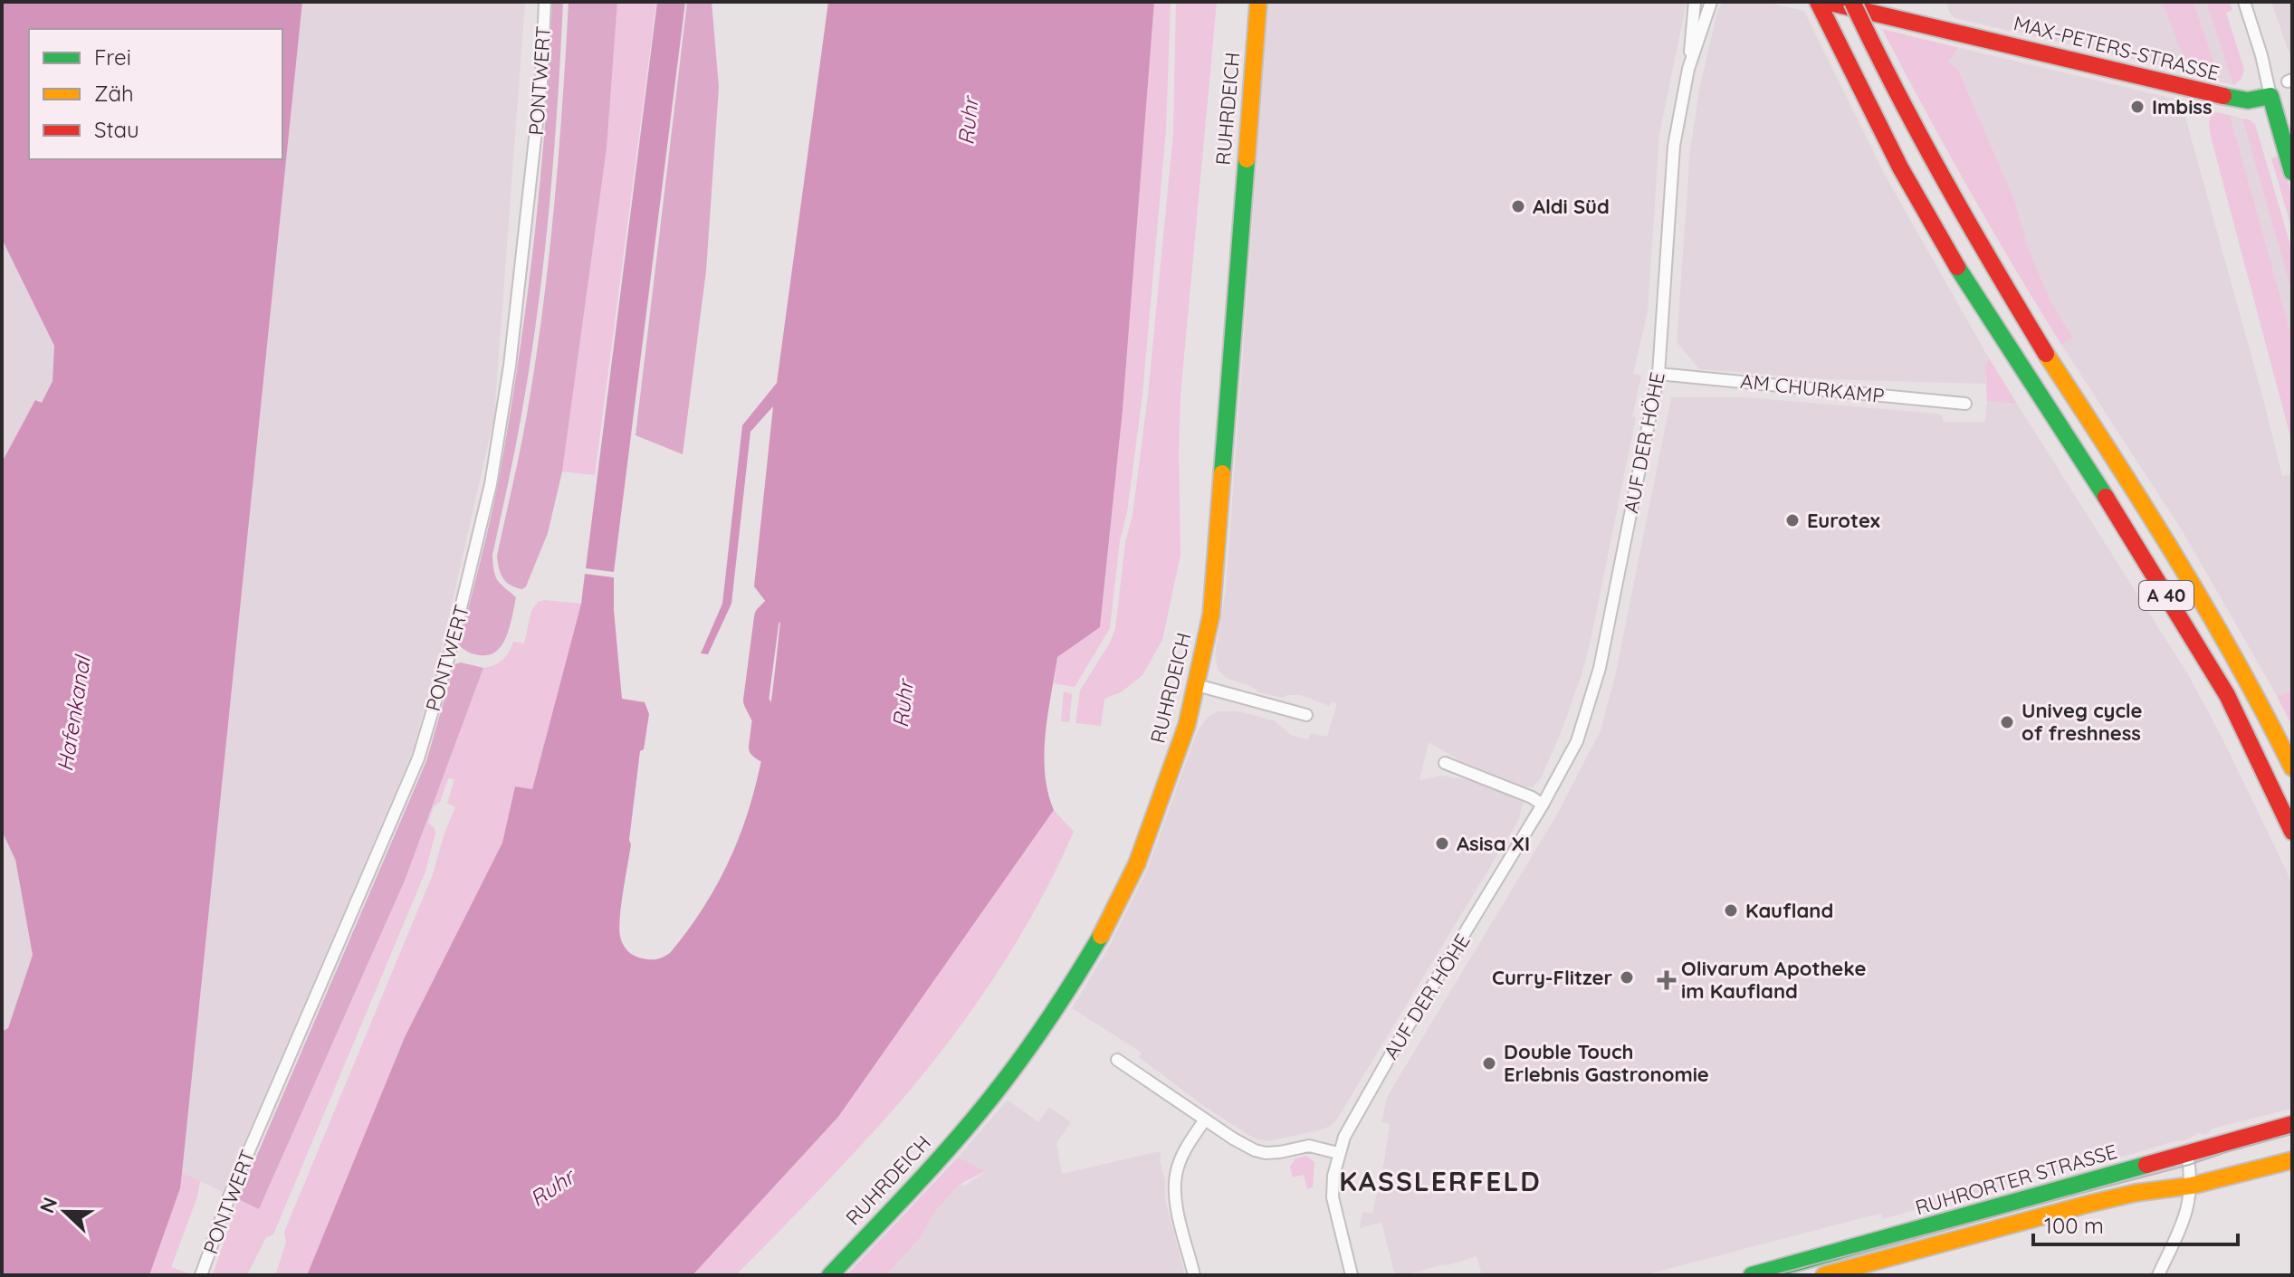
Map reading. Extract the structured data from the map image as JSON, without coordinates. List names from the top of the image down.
{
  "streets": {
    "main road": [
      "MAX-PETERS-STRASSE",
      "RUHRDEICH",
      "A 40",
      "RUHRORTER STRASSE"
    ],
    "street": ["PONTWERT", "AM CHURKAMP", "AUF DER HÖHE"]
  },
  "crossings": [
    ["MAX-PETERS-STRASSE", "A 40"],
    ["AM CHURKAMP", "AUF DER HÖHE"]
  ],
  "districts": ["KASSLERFELD"],
  "water": ["Ruhr", "Hafenkanal"],
  "places": {
    "other": [
      "Imbiss",
      "Aldi Süd",
      "Eurotex",
      "Univeg cycle of freshness",
      "Asisa XI",
      "Kaufland",
      "Curry-Flitzer",
      "Double Touch Erlebnis Gastronomie"
    ],
    "health": ["Olivarum Apotheke im Kaufland"]
  },
  "legend": ["Frei", "Zäh", "Stau"],
  "scale_bar": "100 m",
  "north": "left"
}
